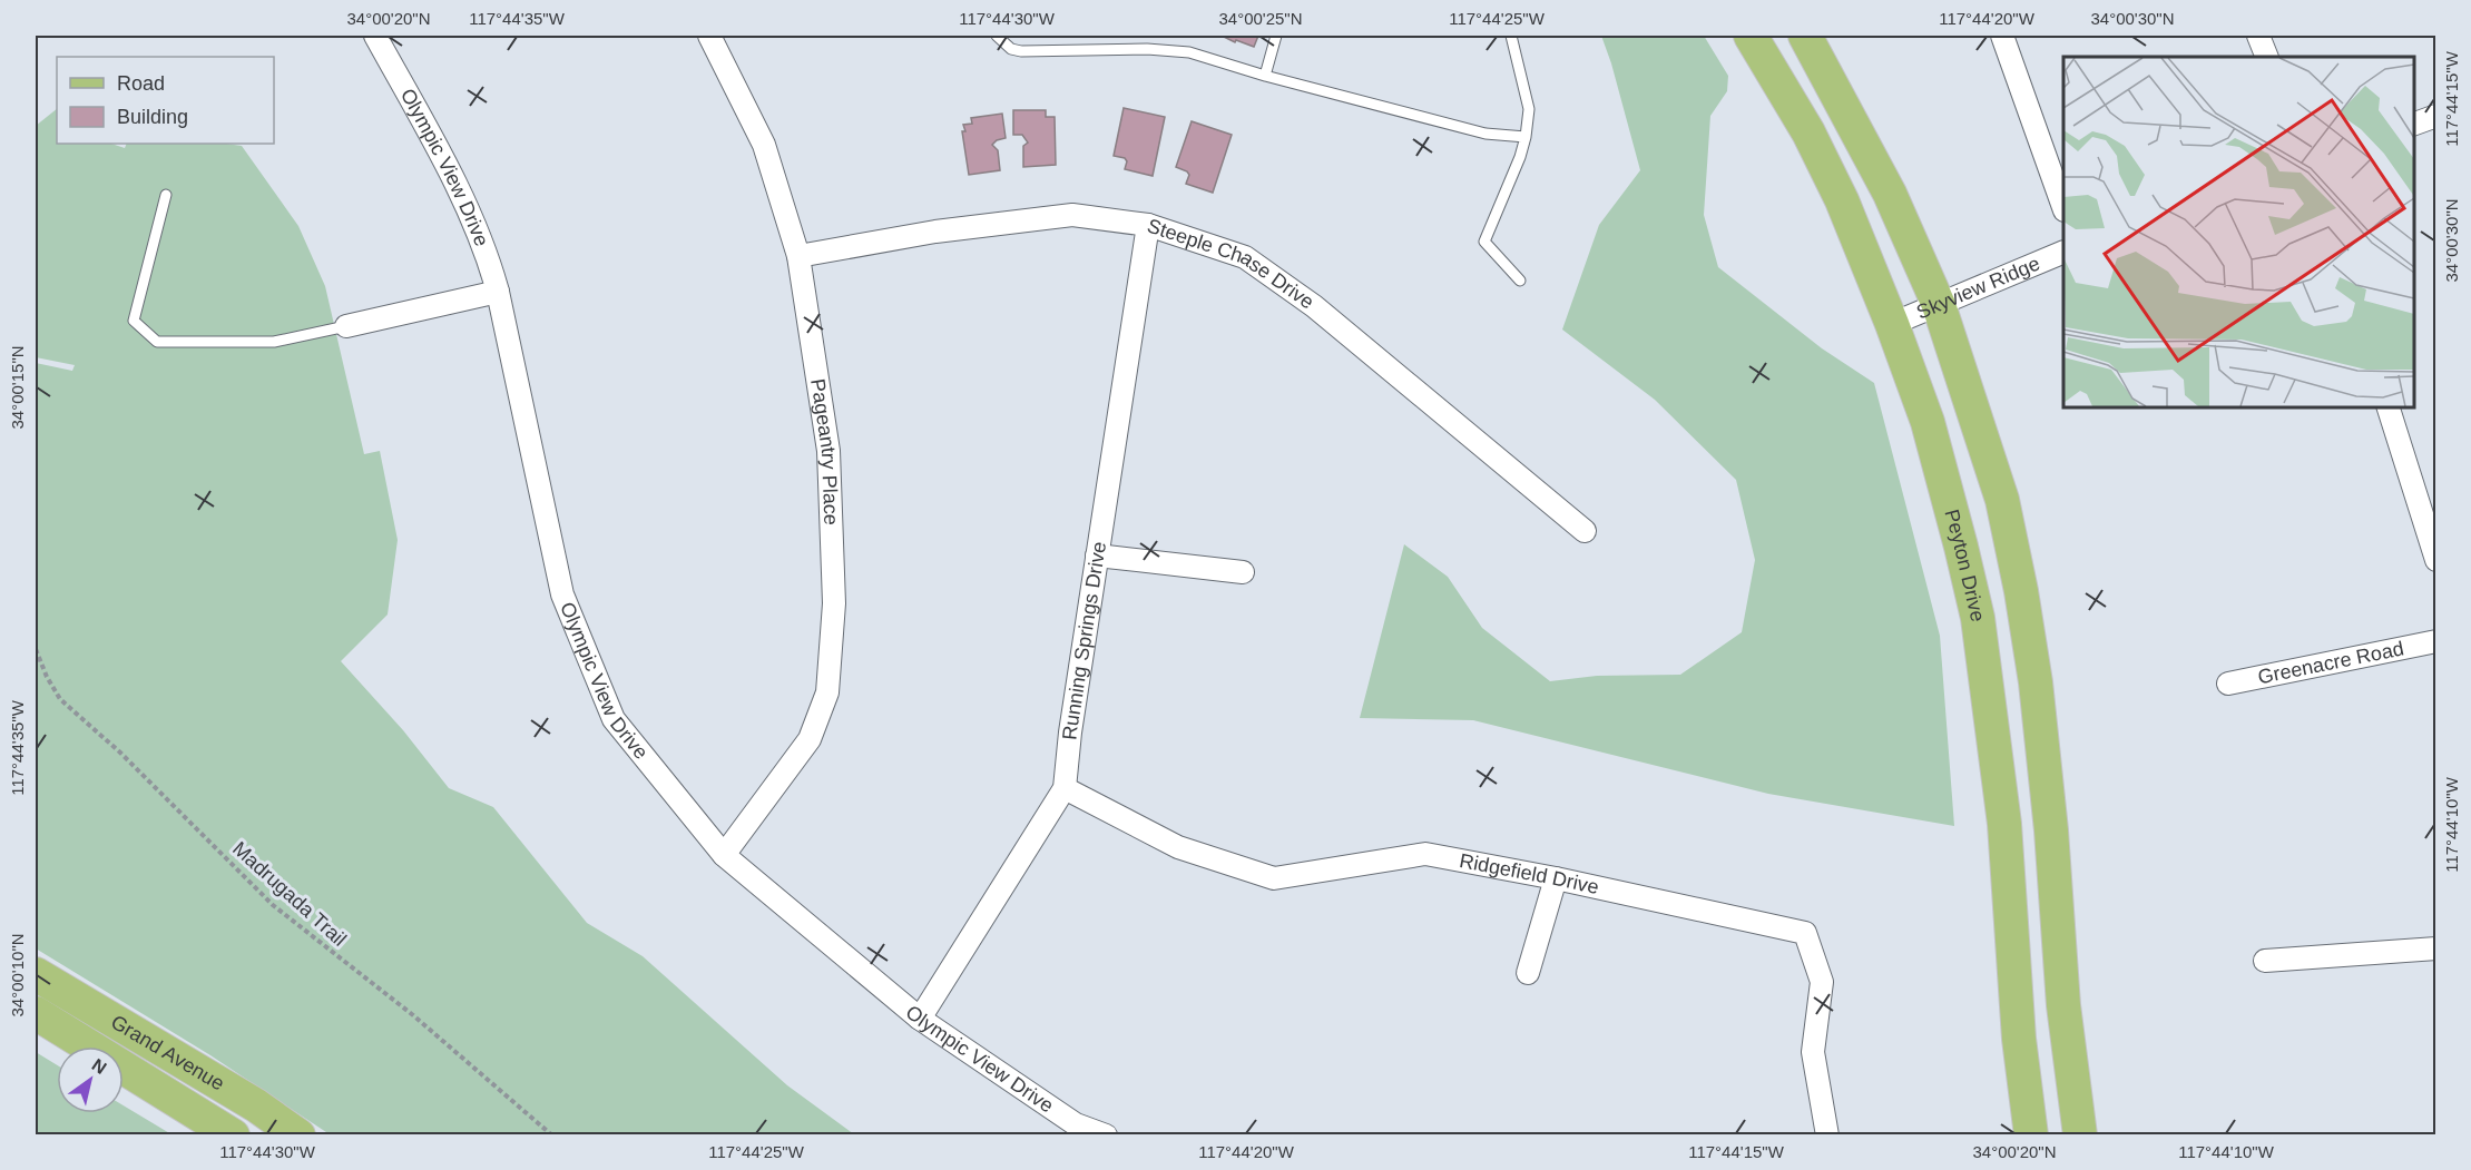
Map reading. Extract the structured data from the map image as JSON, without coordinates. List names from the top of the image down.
{
  "streets": {
    "main road": ["Peyton Drive", "Grand Avenue"],
    "street": [
      "Olympic View Drive",
      "Steeple Chase Drive",
      "Skyview Ridge",
      "Pageantry Place",
      "Running Springs Drive",
      "Greenacre Road",
      "Ridgefield Drive"
    ],
    "path": ["Madrugada Trail"]
  },
  "crossings": [
    ["Olympic View Drive", "Pageantry Place"],
    ["Olympic View Drive", "Running Springs Drive"],
    ["Steeple Chase Drive", "Pageantry Place"],
    ["Steeple Chase Drive", "Running Springs Drive"],
    ["Skyview Ridge", "Peyton Drive"],
    ["Running Springs Drive", "Ridgefield Drive"]
  ],
  "legend": ["Road", "Building"],
  "north": "top right",
  "coordinates": [
    "34°00'20\"N",
    "117°44'35\"W",
    "117°44'30\"W",
    "34°00'25\"N",
    "117°44'25\"W",
    "117°44'20\"W",
    "34°00'30\"N",
    "117°44'15\"W",
    "34°00'15\"N",
    "117°44'10\"W",
    "34°00'10\"N"
  ]
}
